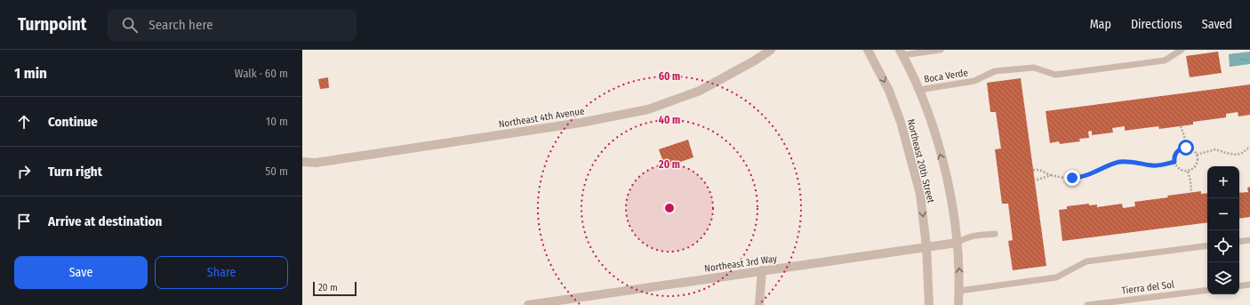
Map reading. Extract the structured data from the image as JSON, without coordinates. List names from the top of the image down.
{
  "streets": {
    "street": ["Northeast 4th Avenue", "Northeast 20th Street", "Northeast 3rd Way"],
    "lane": ["Boca Verde", "Tierra del Sol"]
  },
  "crossings": [
    ["Boca Verde", "Northeast 20th Street"],
    ["Northeast 20th Street", "Northeast 3rd Way"]
  ],
  "scale_bar": "20 m",
  "page": {
    "header": "Turnpoint",
    "search": "Search here",
    "nav": ["Map", "Directions", "Saved"],
    "heading": ["1 min", "Walk · 60 m"],
    "list": [
      ["Continue", "10 m"],
      ["Turn right", "50 m"],
      "Arrive at destination"
    ],
    "map_buttons": ["+", "−"],
    "buttons": ["Save", "Share"],
    "scale": "20 m"
  },
  "rings": ["60 m", "40 m", "20 m"]
}
